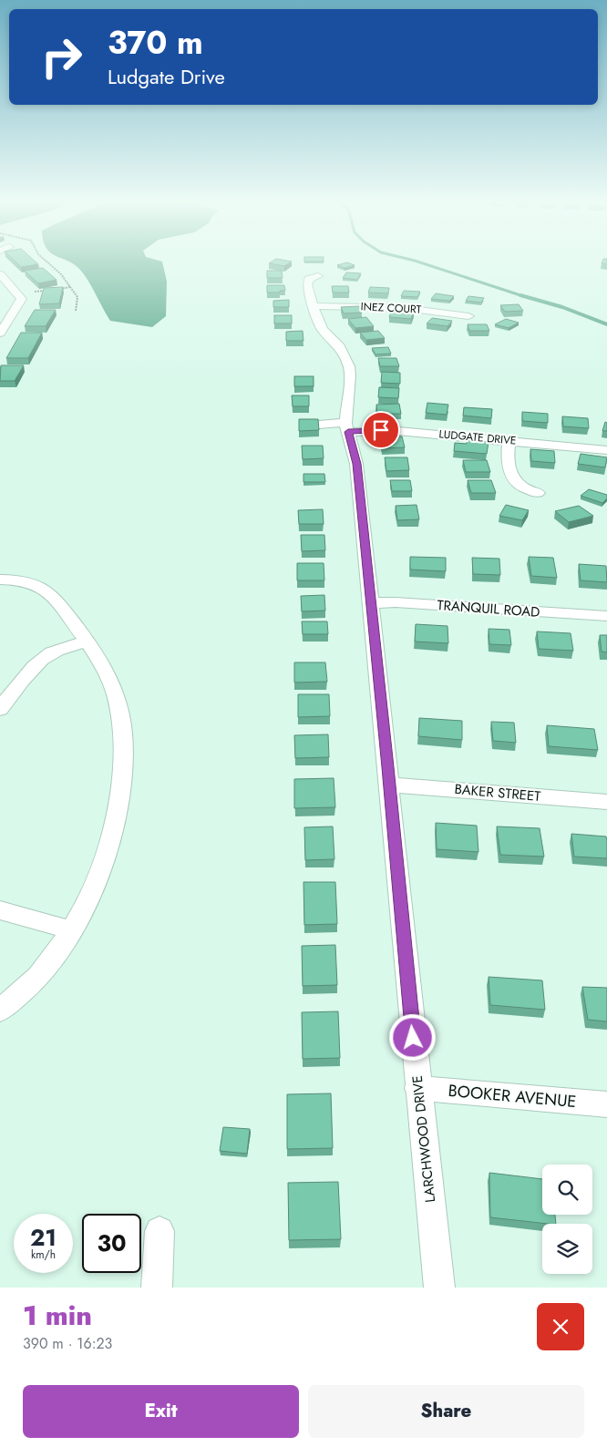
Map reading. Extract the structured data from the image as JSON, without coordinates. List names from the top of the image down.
{
  "streets": {
    "street": [
      "INEZ COURT",
      "LUDGATE DRIVE",
      "TRANQUIL ROAD",
      "BAKER STREET",
      "BOOKER AVENUE",
      "LARCHWOOD DRIVE"
    ]
  },
  "crossings": [
    ["INEZ COURT", "LARCHWOOD DRIVE"],
    ["LUDGATE DRIVE", "LARCHWOOD DRIVE"],
    ["TRANQUIL ROAD", "LARCHWOOD DRIVE"],
    ["BAKER STREET", "LARCHWOOD DRIVE"],
    ["BOOKER AVENUE", "LARCHWOOD DRIVE"]
  ],
  "page": {
    "turn": ["370 m", "Ludgate Drive"],
    "speed": "21 km/h",
    "limit": "30",
    "heading": ["1 min", "390 m · 16:23"],
    "buttons": ["Exit", "Share"]
  }
}
